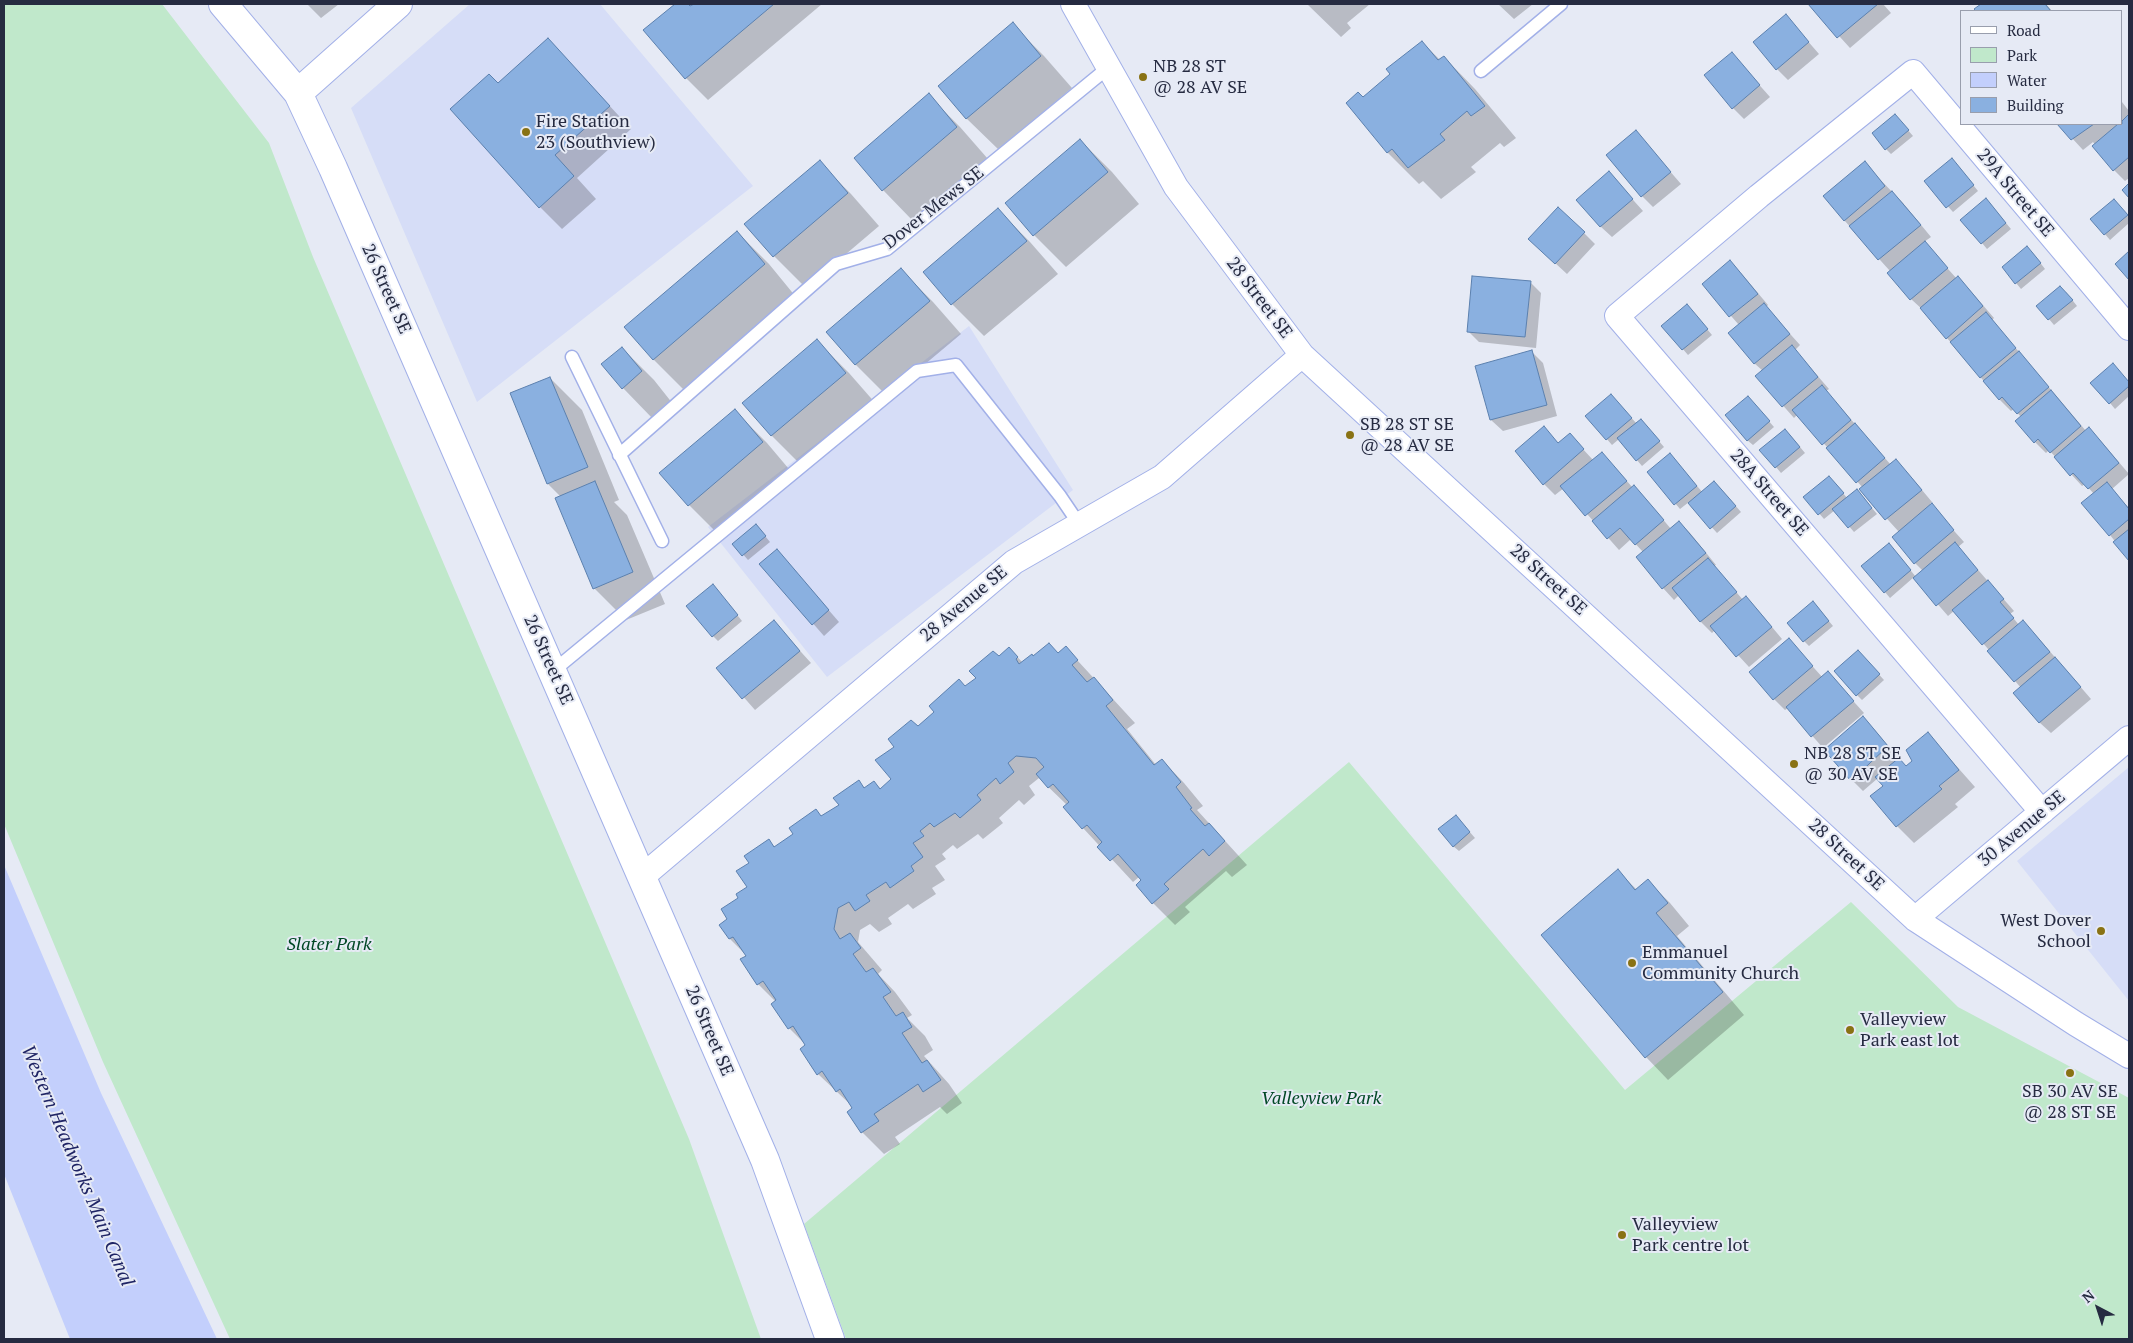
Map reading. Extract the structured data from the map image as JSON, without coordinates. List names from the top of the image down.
{
  "streets": {
    "street": [
      "29A Street SE",
      "26 Street SE",
      "28 Street SE",
      "28A Street SE",
      "28 Avenue SE",
      "30 Avenue SE"
    ],
    "lane": ["Dover Mews SE"]
  },
  "crossings": [
    ["29A Street SE", "28A Street SE"],
    ["Dover Mews SE", "28 Street SE"],
    ["26 Street SE", "28 Avenue SE"],
    ["28 Street SE", "28 Avenue SE"],
    ["28 Street SE", "30 Avenue SE"],
    ["28A Street SE", "30 Avenue SE"]
  ],
  "water": ["Western Headworks Main Canal"],
  "parks": ["Slater Park", "Valleyview Park"],
  "places": [
    "NB 28 ST @ 28 AV SE",
    "Fire Station 23 (Southview)",
    "SB 28 ST SE @ 28 AV SE",
    "NB 28 ST SE @ 30 AV SE",
    "West Dover School",
    "Emmanuel Community Church",
    "Valleyview Park east lot",
    "SB 30 AV SE @ 28 ST SE",
    "Valleyview Park centre lot"
  ],
  "legend": [
    "Road",
    "Park",
    "Water",
    "Building"
  ],
  "north": "top left"
}
